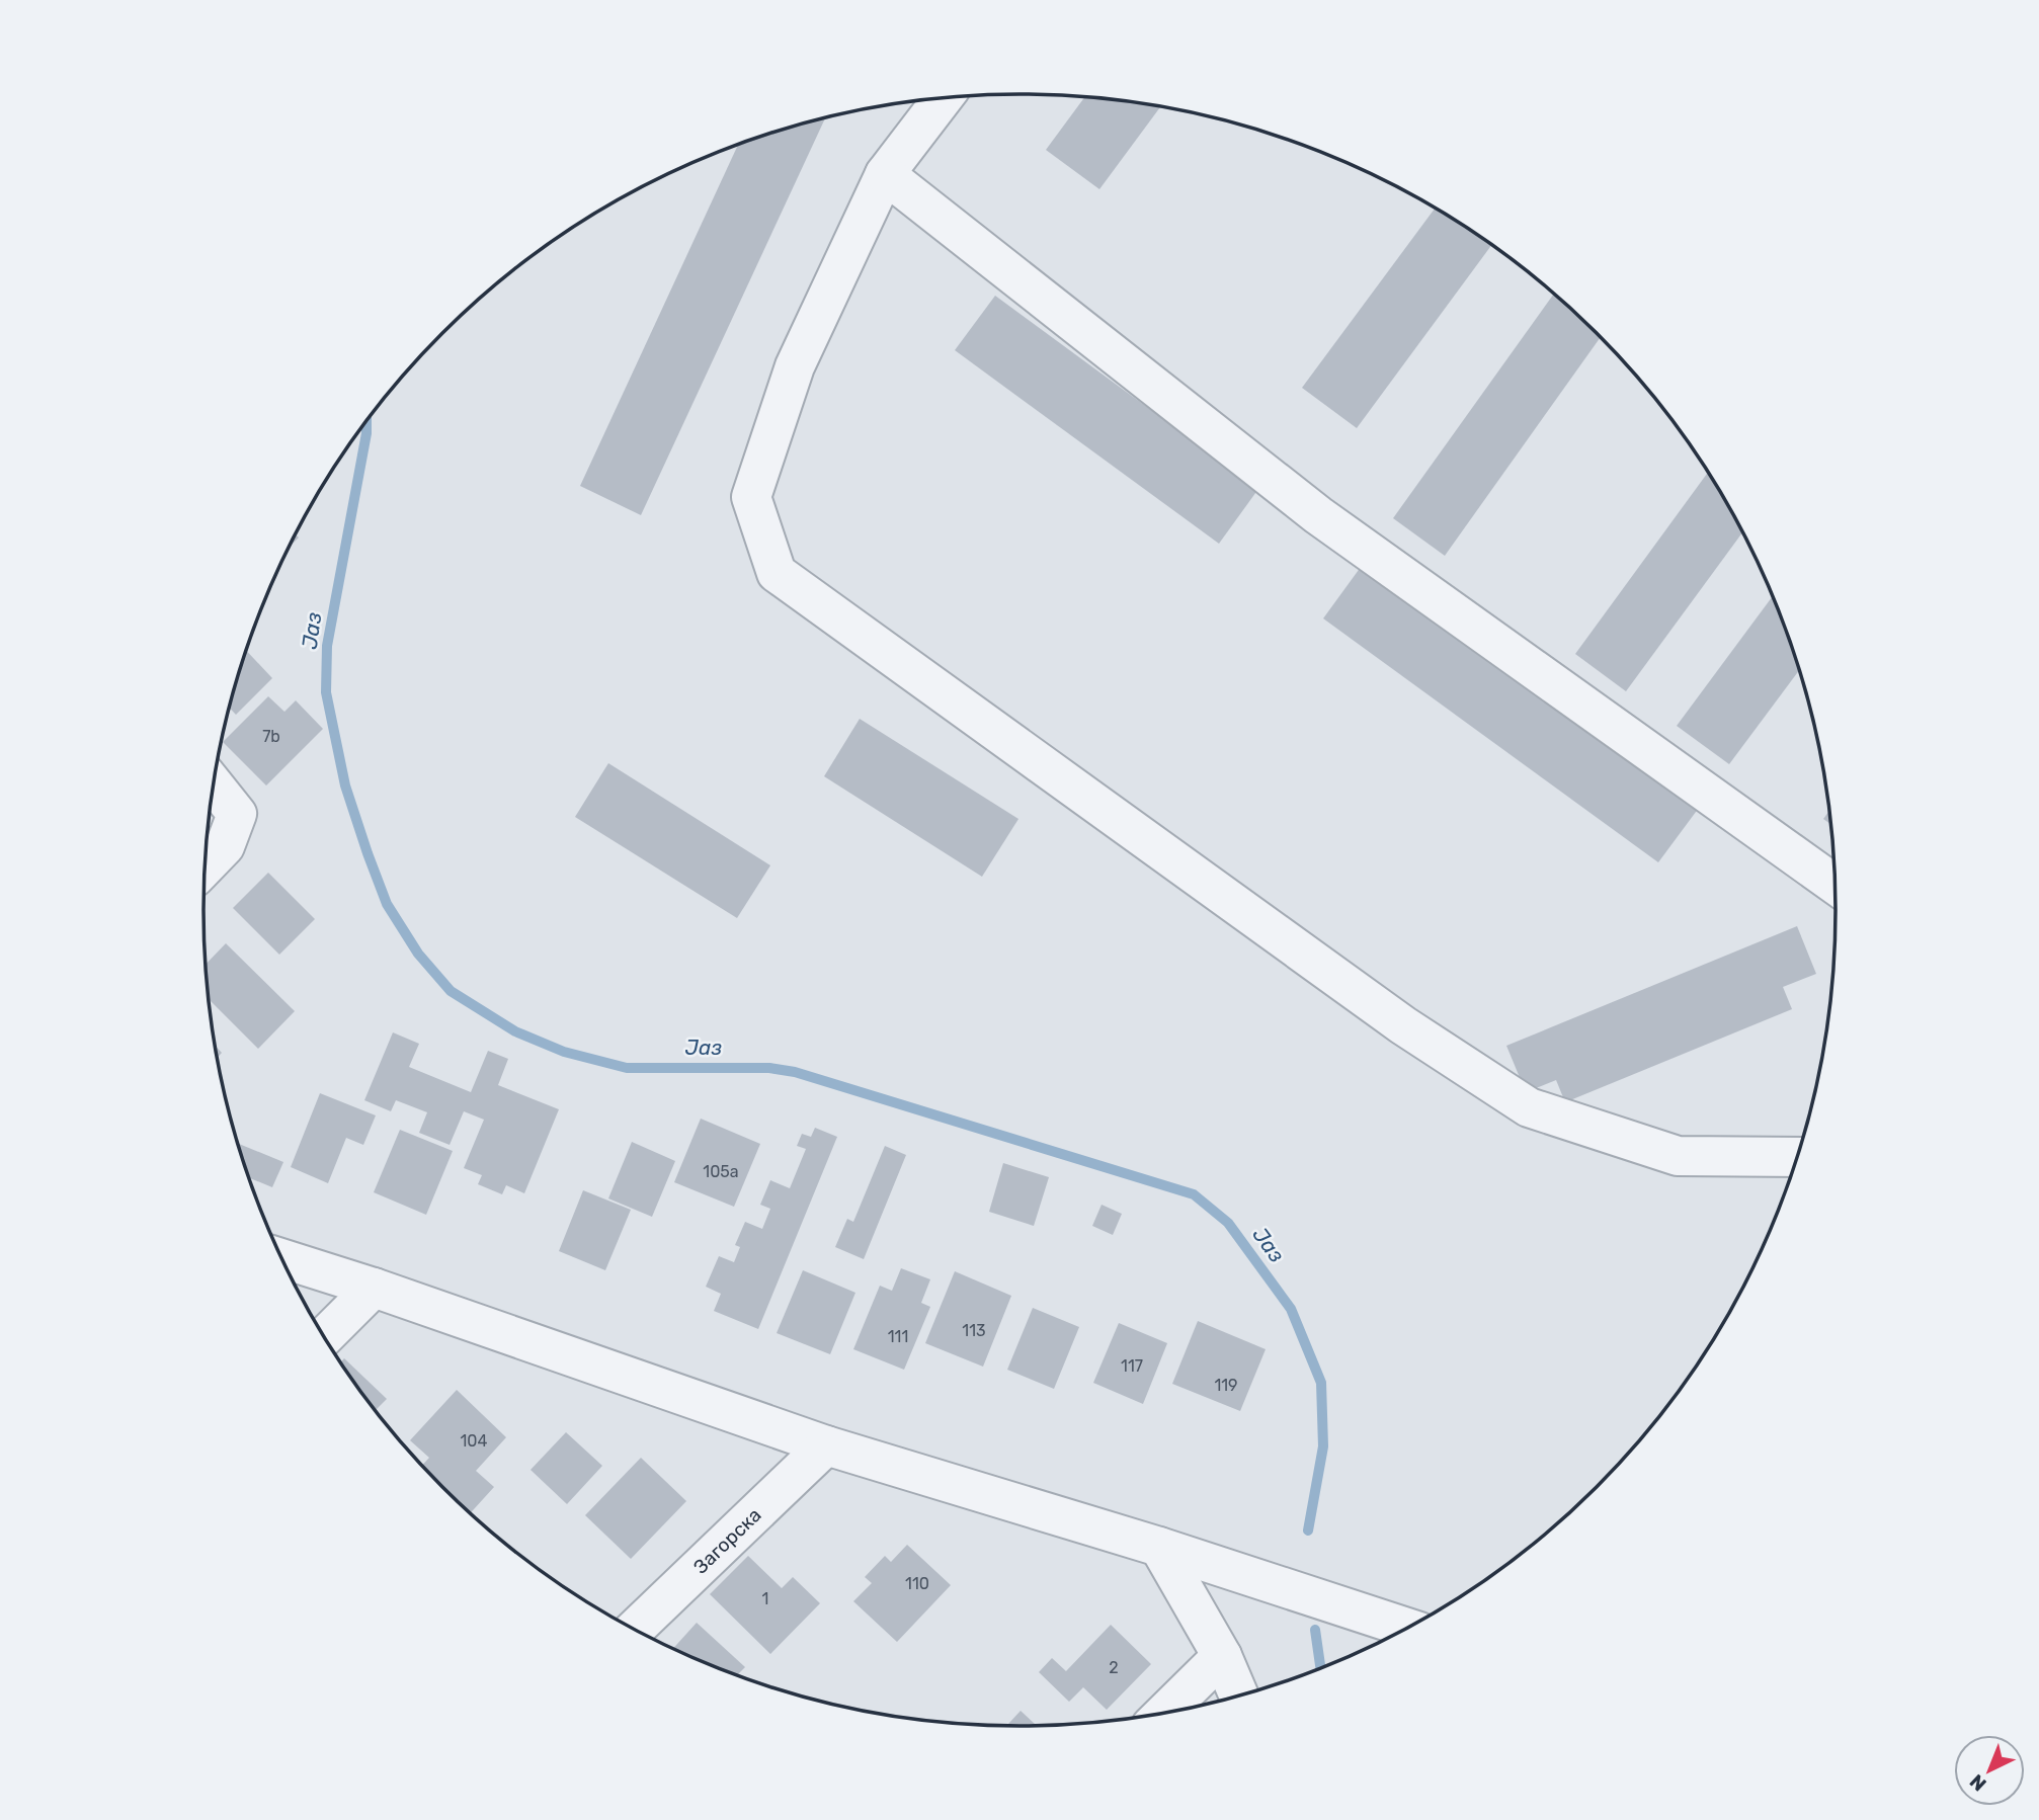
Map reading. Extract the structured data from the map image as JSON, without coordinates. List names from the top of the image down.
{
  "streets": {
    "street": ["Загорска"]
  },
  "water": ["Јаз"],
  "house_numbers": [
    "7b",
    "105a",
    "113",
    "111",
    "117",
    "119",
    "104",
    "110",
    "1",
    "2"
  ],
  "north": "bottom left"
}
